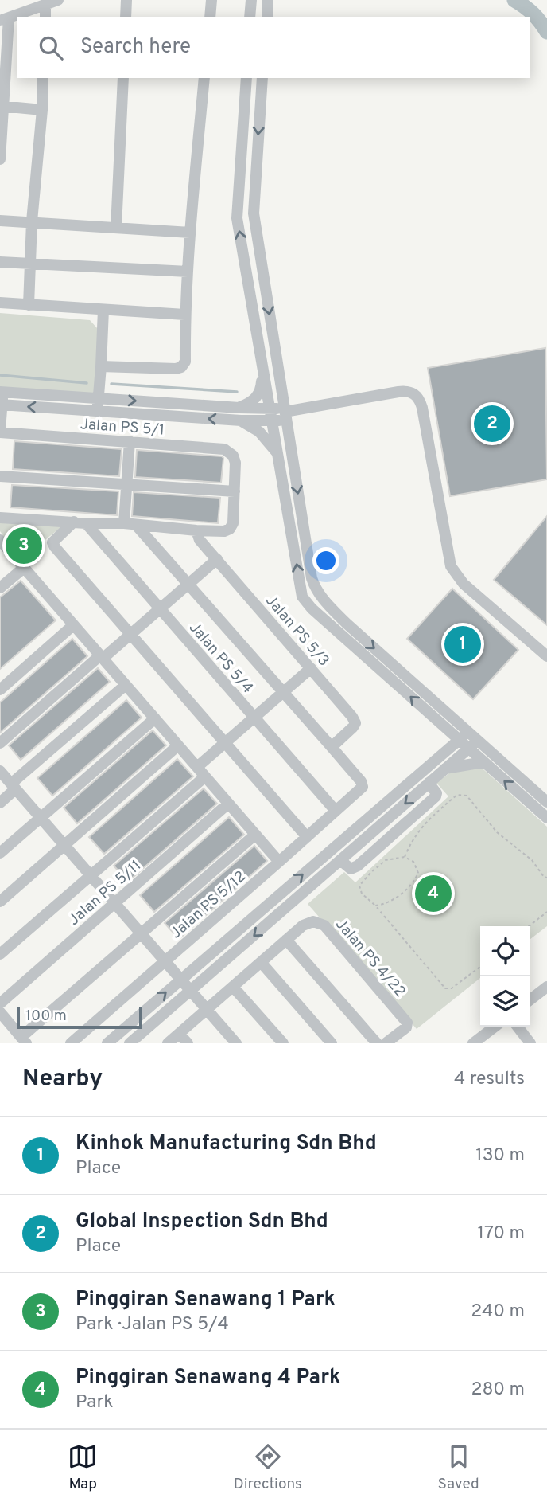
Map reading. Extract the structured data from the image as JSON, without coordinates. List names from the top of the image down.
{
  "streets": {
    "street": [
      "Jalan PS 5/1",
      "Jalan PS 5/3",
      "Jalan PS 5/4",
      "Jalan PS 5/11",
      "Jalan PS 5/12",
      "Jalan PS 4/22"
    ]
  },
  "crossings": [
    ["Jalan PS 5/3", "Jalan PS 5/12"],
    ["Jalan PS 5/4", "Jalan PS 5/12"]
  ],
  "scale_bar": "100 m",
  "page": {
    "search": "Search here",
    "pins": [
      "2",
      "3",
      "1",
      "4"
    ],
    "scale": "100 m",
    "heading": ["Nearby", "4 results"],
    "list": [
      {
        "mark": "1",
        "name": "Kinhok Manufacturing Sdn Bhd",
        "note": "Place",
        "value": "130 m"
      },
      {
        "mark": "2",
        "name": "Global Inspection Sdn Bhd",
        "note": "Place",
        "value": "170 m"
      },
      {
        "mark": "3",
        "name": "Pinggiran Senawang 1 Park",
        "note": "Park · Jalan PS 5/4",
        "value": "240 m"
      },
      {
        "mark": "4",
        "name": "Pinggiran Senawang 4 Park",
        "note": "Park",
        "value": "280 m"
      }
    ],
    "nav": ["Map", "Directions", "Saved"]
  }
}
